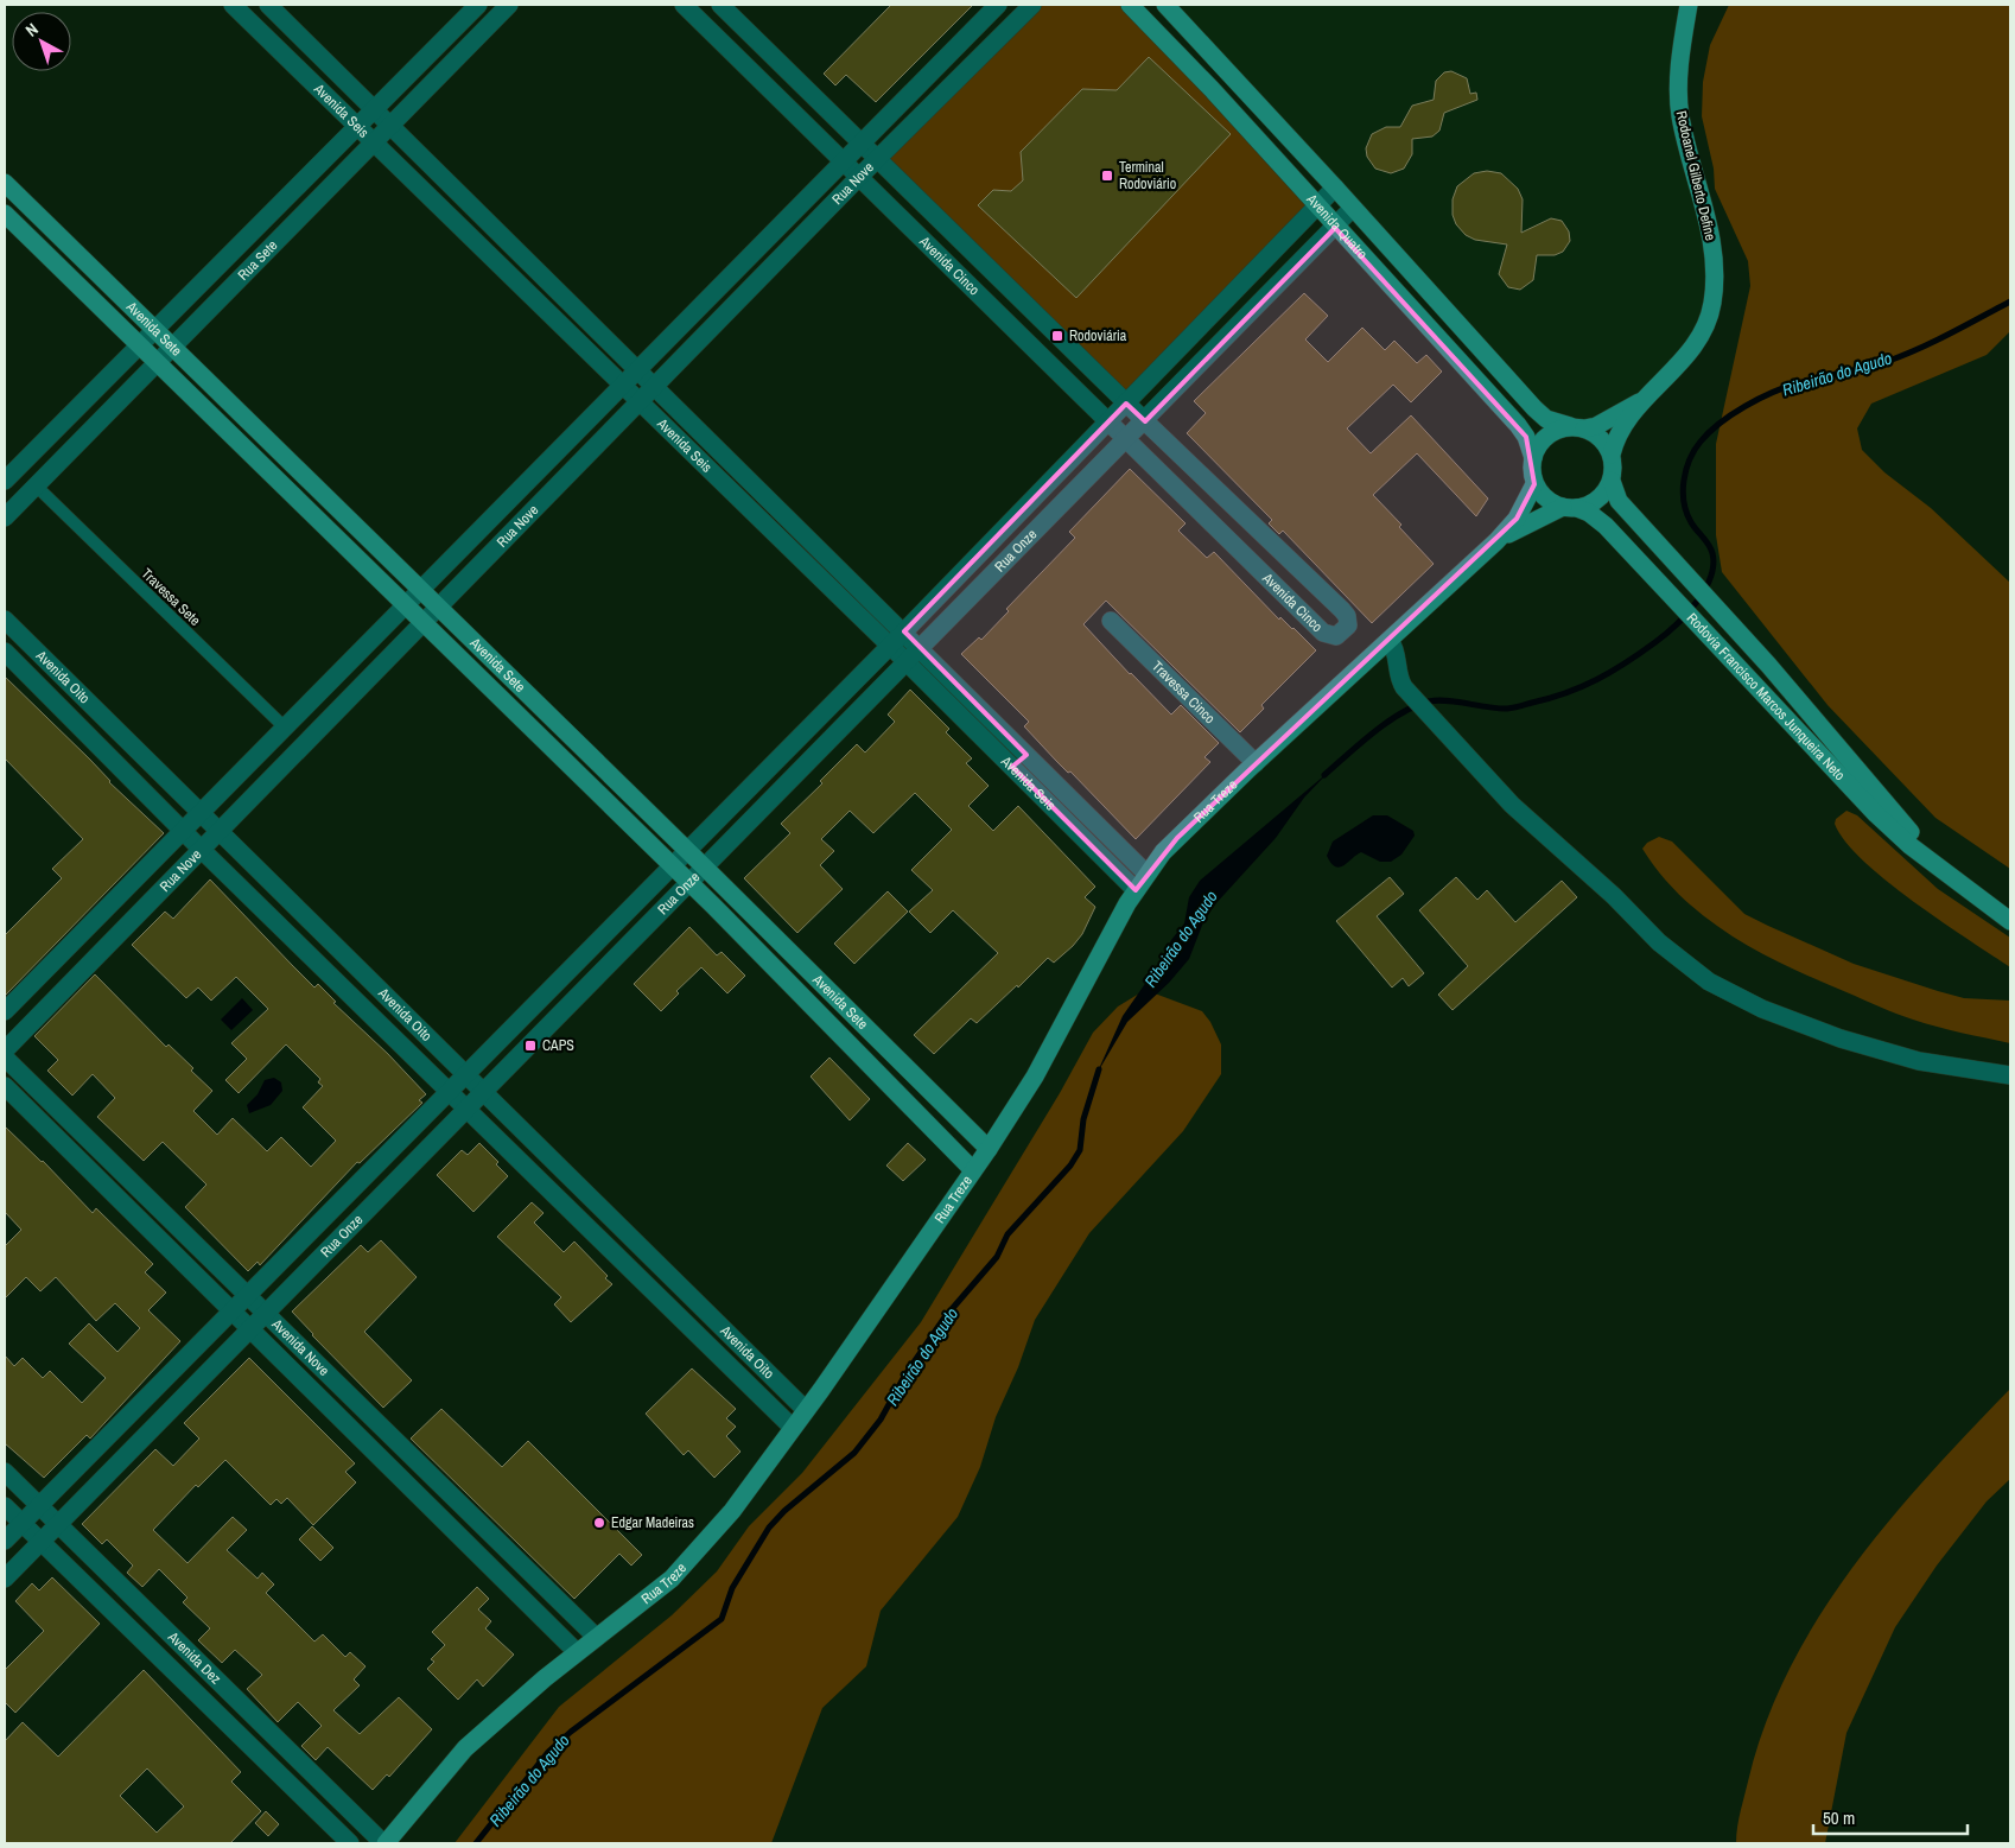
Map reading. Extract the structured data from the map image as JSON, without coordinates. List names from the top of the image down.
{
  "streets": {
    "street": [
      "Avenida Seis",
      "Rodoanel Gilberto Define",
      "Rua Nove",
      "Avenida Quatro",
      "Rua Sete",
      "Avenida Cinco",
      "Avenida Sete",
      "Rua Onze",
      "Avenida Oito",
      "Travessa Cinco",
      "Rodovia Francisco Marcos Junqueira Neto",
      "Rua Treze",
      "Avenida Nove",
      "Avenida Dez"
    ],
    "lane": ["Travessa Sete"]
  },
  "crossings": [
    ["Avenida Seis", "Rua Nove"],
    ["Avenida Seis", "Rua Sete"],
    ["Avenida Seis", "Rua Onze"],
    ["Avenida Seis", "Rua Treze"],
    ["Rodoanel Gilberto Define", "Avenida Quatro"],
    ["Rodoanel Gilberto Define", "Rodovia Francisco Marcos Junqueira Neto"],
    ["Rodoanel Gilberto Define", "Rua Treze"],
    ["Rua Nove", "Avenida Cinco"],
    ["Rua Nove", "Avenida Sete"],
    ["Rua Nove", "Travessa Sete"],
    ["Rua Nove", "Avenida Oito"],
    ["Avenida Quatro", "Rua Onze"],
    ["Avenida Quatro", "Rodovia Francisco Marcos Junqueira Neto"],
    ["Avenida Quatro", "Rua Treze"],
    ["Rua Sete", "Avenida Sete"],
    ["Rua Sete", "Travessa Sete"],
    ["Avenida Cinco", "Rua Onze"],
    ["Avenida Sete", "Rua Onze"],
    ["Avenida Sete", "Rua Treze"],
    ["Rua Onze", "Avenida Oito"],
    ["Rua Onze", "Avenida Nove"],
    ["Rua Onze", "Avenida Dez"],
    ["Avenida Oito", "Rua Treze"],
    ["Travessa Cinco", "Rua Treze"],
    ["Rodovia Francisco Marcos Junqueira Neto", "Rua Treze"],
    ["Rua Treze", "Avenida Nove"],
    ["Rua Treze", "Avenida Dez"]
  ],
  "water": ["Ribeirão do Agudo"],
  "places": {
    "transit": ["Terminal Rodoviário", "Rodoviária", "CAPS"],
    "other": ["Edgar Madeiras"]
  },
  "scale_bar": "50 m",
  "north": "top left"
}
